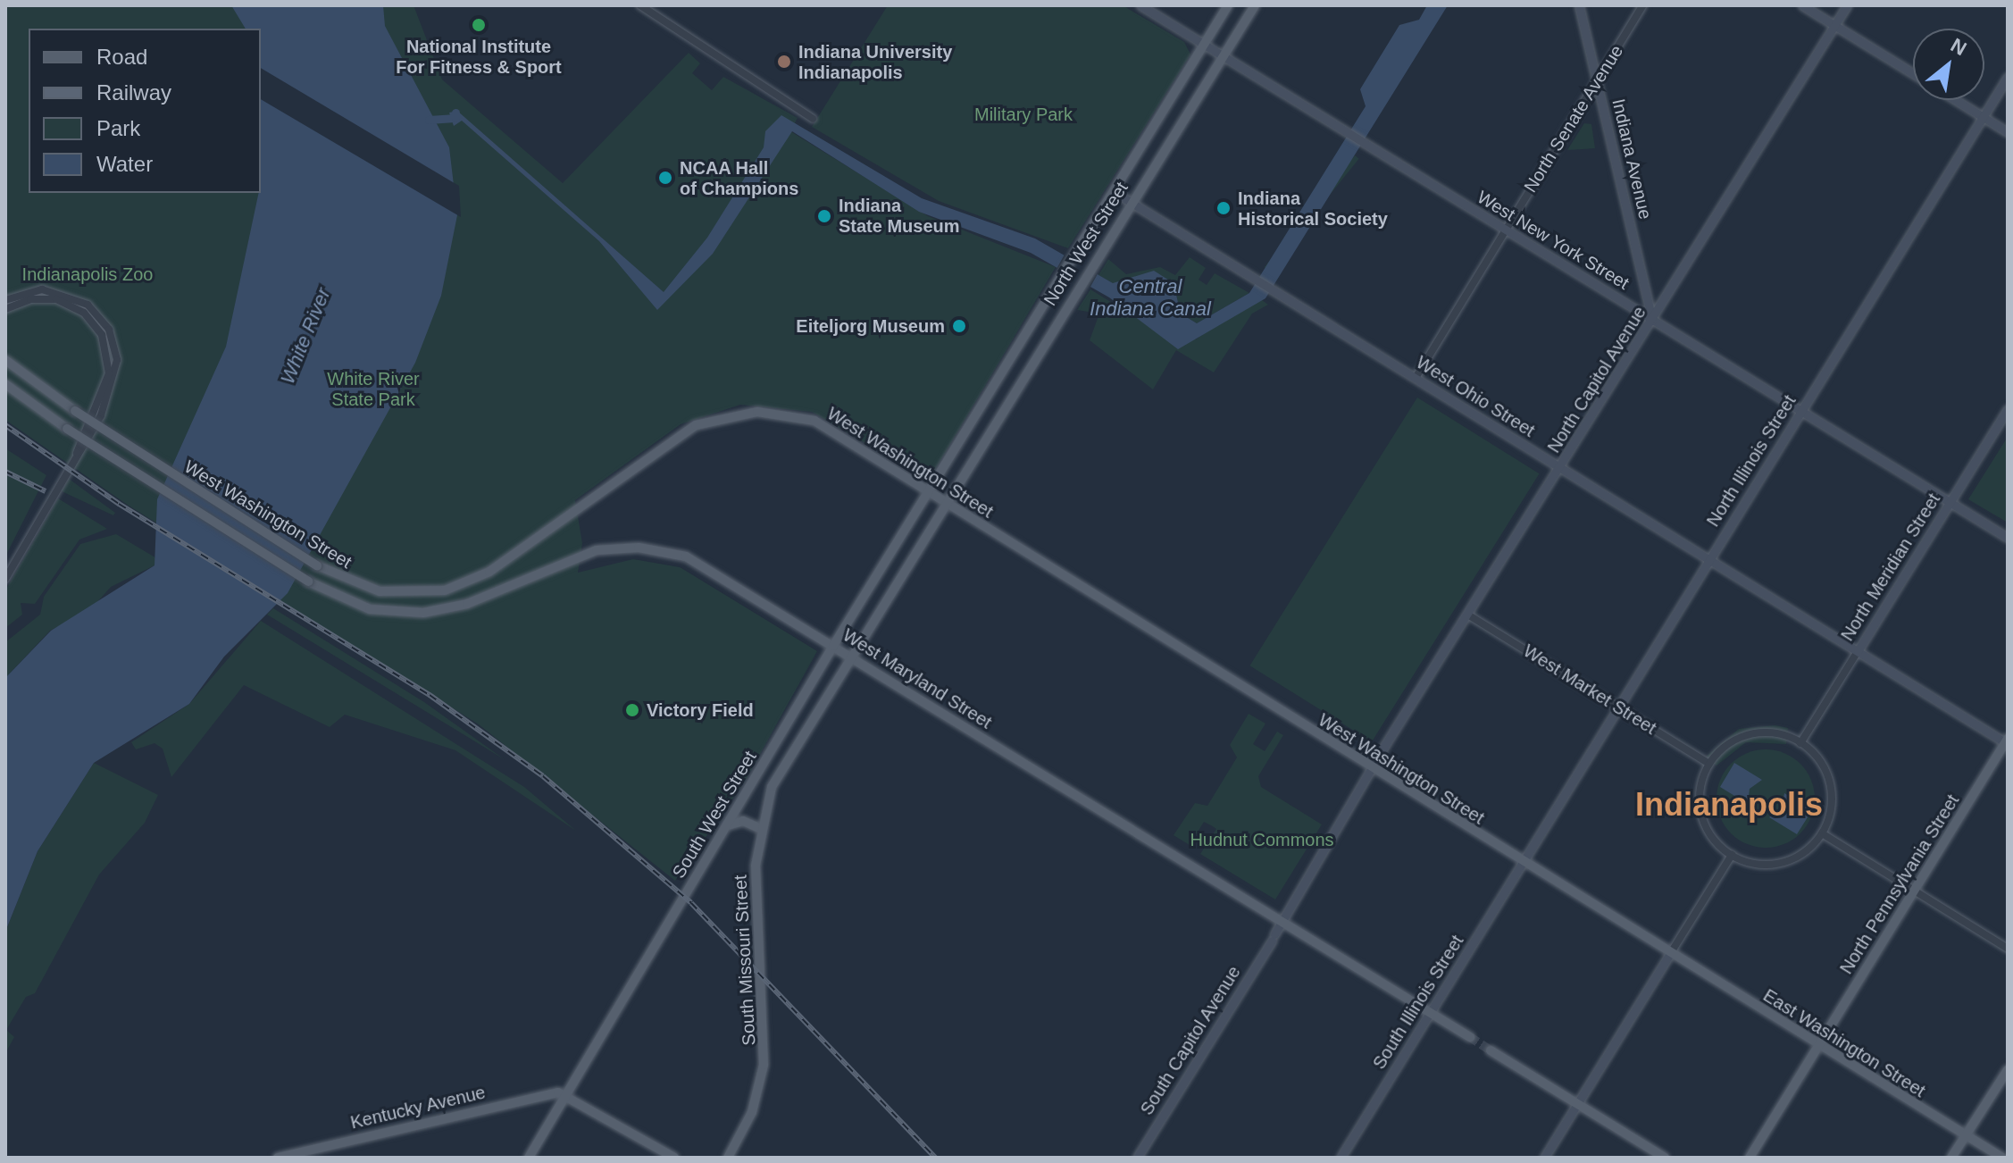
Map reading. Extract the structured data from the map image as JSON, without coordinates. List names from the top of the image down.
{
  "streets": {
    "main road": [
      "Indiana Avenue",
      "West New York Street",
      "North West Street",
      "North Capitol Avenue",
      "West Ohio Street",
      "North Illinois Street",
      "West Washington Street",
      "North Meridian Street",
      "West Maryland Street",
      "South West Street",
      "North Pennsylvania Street",
      "South Missouri Street",
      "South Illinois Street",
      "South Capitol Avenue",
      "East Washington Street",
      "Kentucky Avenue"
    ],
    "street": ["North Senate Avenue", "West Market Street"]
  },
  "crossings": [
    ["North Senate Avenue", "Indiana Avenue"],
    ["North Senate Avenue", "West New York Street"],
    ["North Senate Avenue", "West Ohio Street"],
    ["Indiana Avenue", "West New York Street"],
    ["Indiana Avenue", "North Capitol Avenue"],
    ["West New York Street", "North West Street"],
    ["West New York Street", "North Capitol Avenue"],
    ["West New York Street", "North Illinois Street"],
    ["West New York Street", "North Meridian Street"],
    ["North West Street", "West Ohio Street"],
    ["North West Street", "West Washington Street"],
    ["North West Street", "South West Street"],
    ["North Capitol Avenue", "West Ohio Street"],
    ["North Capitol Avenue", "West Washington Street"],
    ["North Capitol Avenue", "West Market Street"],
    ["North Capitol Avenue", "South Capitol Avenue"],
    ["West Ohio Street", "North Illinois Street"],
    ["West Ohio Street", "North Meridian Street"],
    ["West Ohio Street", "North Pennsylvania Street"],
    ["North Illinois Street", "West Washington Street"],
    ["North Illinois Street", "West Market Street"],
    ["North Illinois Street", "South Illinois Street"],
    ["West Washington Street", "West Maryland Street"],
    ["West Washington Street", "South West Street"],
    ["West Washington Street", "South Illinois Street"],
    ["West Washington Street", "South Capitol Avenue"],
    ["West Washington Street", "East Washington Street"],
    ["North Meridian Street", "West Market Street"],
    ["West Maryland Street", "South West Street"],
    ["West Maryland Street", "South Illinois Street"],
    ["West Maryland Street", "South Capitol Avenue"],
    ["South West Street", "South Missouri Street"],
    ["South West Street", "Kentucky Avenue"],
    ["North Pennsylvania Street", "East Washington Street"]
  ],
  "districts": ["Indianapolis"],
  "water": ["Central Indiana Canal", "White River"],
  "parks": [
    "Military Park",
    "Indianapolis Zoo",
    "White River State Park",
    "Hudnut Commons"
  ],
  "places": [
    "National Institute For Fitness & Sport",
    "Indiana University Indianapolis",
    "NCAA Hall of Champions",
    "Indiana Historical Society",
    "Indiana State Museum",
    "Eiteljorg Museum",
    "Victory Field"
  ],
  "legend": [
    "Road",
    "Railway",
    "Park",
    "Water"
  ],
  "north": "top right"
}
